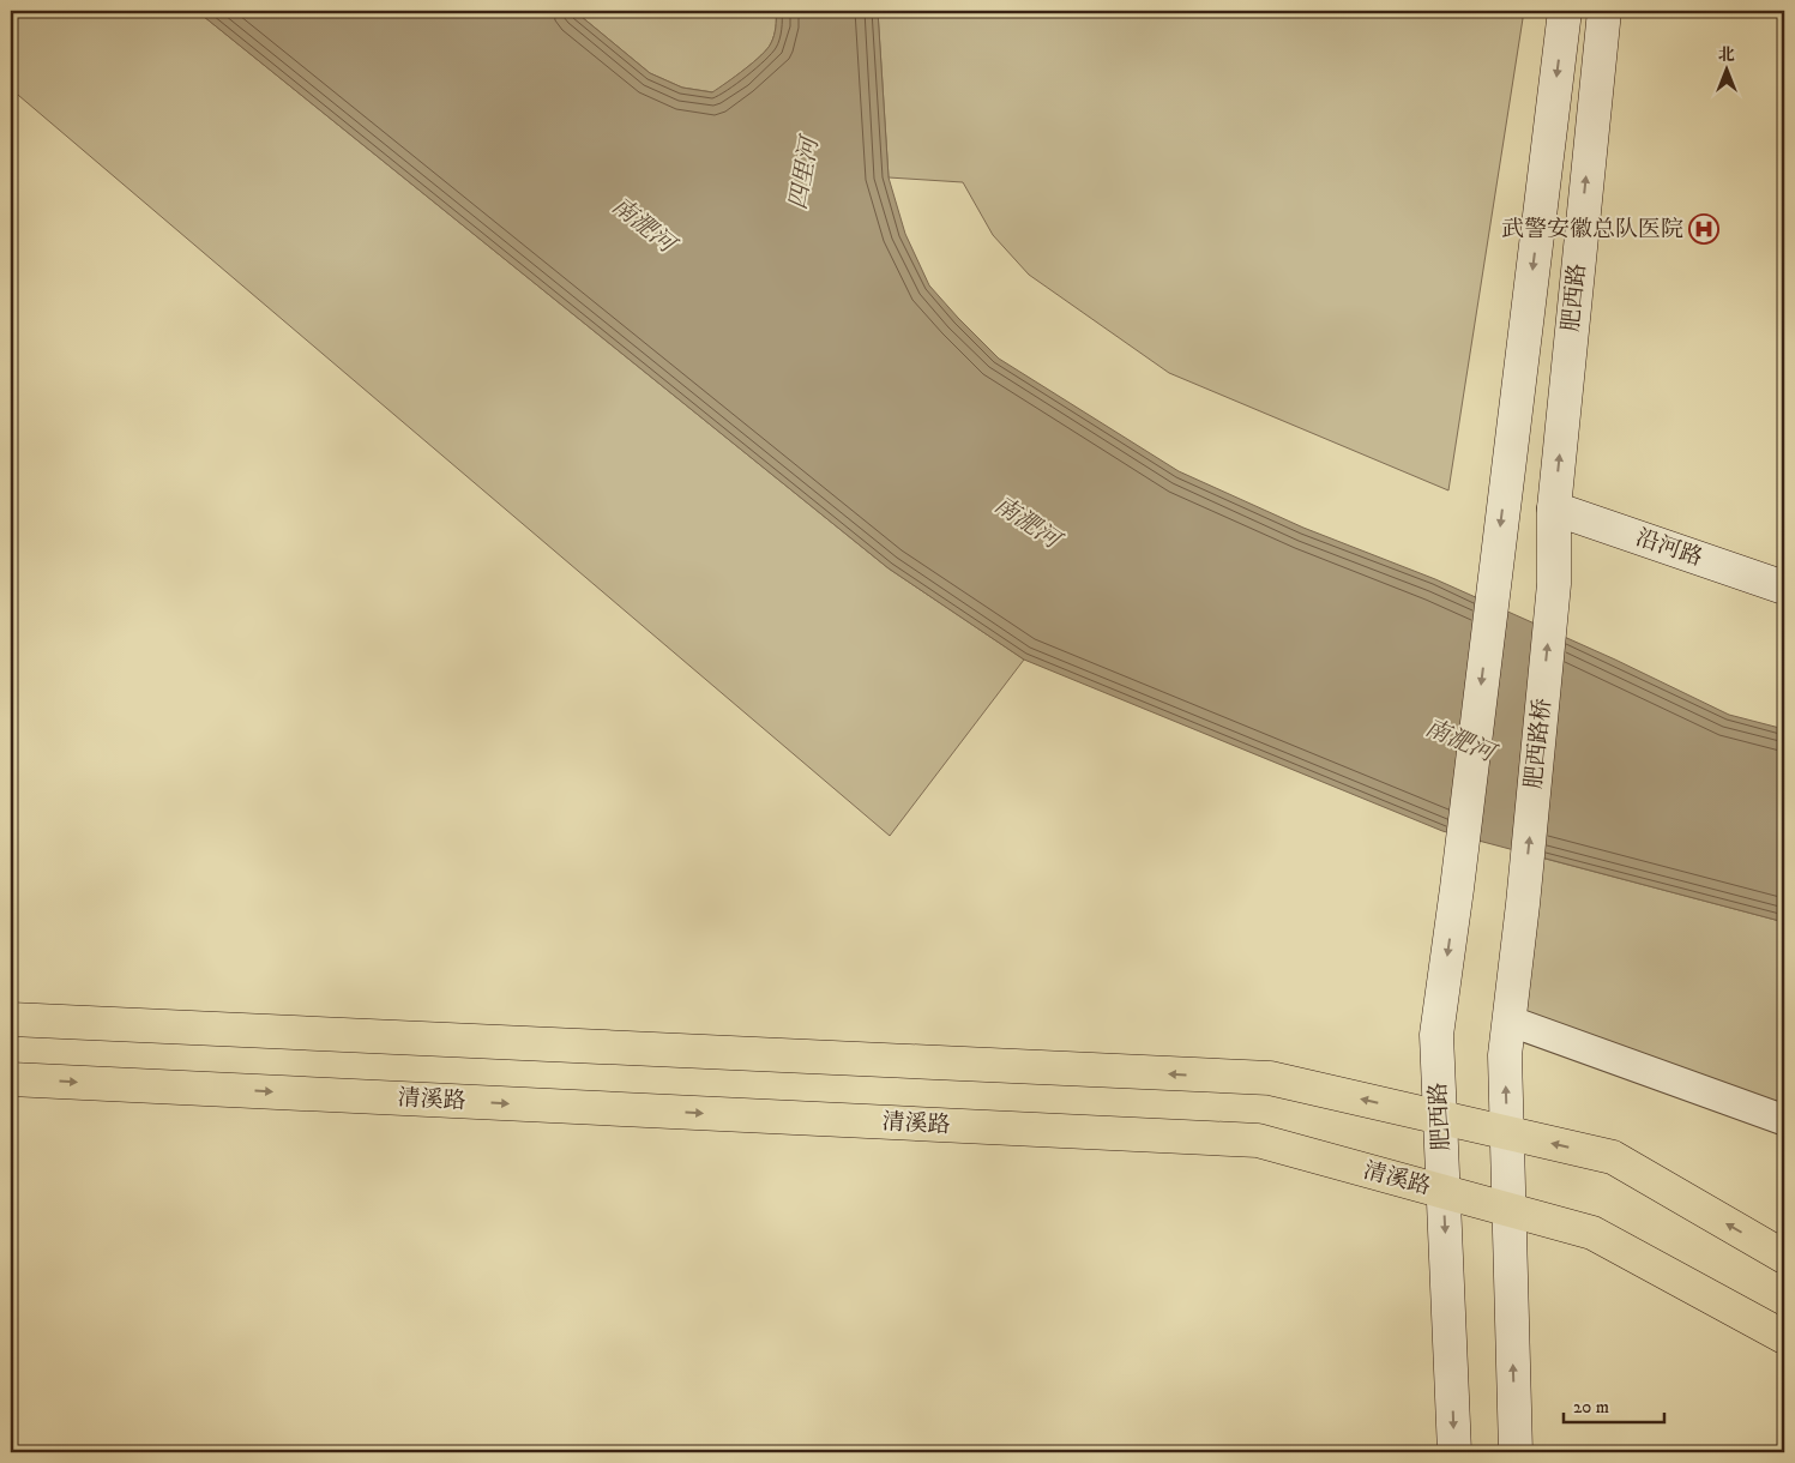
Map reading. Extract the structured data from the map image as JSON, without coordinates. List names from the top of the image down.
{
  "streets": {
    "main road": [
      "肥西路",
      "沿河路",
      "肥西路桥",
      "清溪路"
    ]
  },
  "crossings": [
    ["肥西路", "沿河路"],
    ["肥西路", "肥西路桥"],
    ["肥西路", "清溪路"]
  ],
  "one_way": ["肥西路桥"],
  "water": ["四里河", "南淝河"],
  "places": {
    "hospital": ["武警安徽总队医院"]
  },
  "scale_bar": "20 m",
  "north": "top"
}
